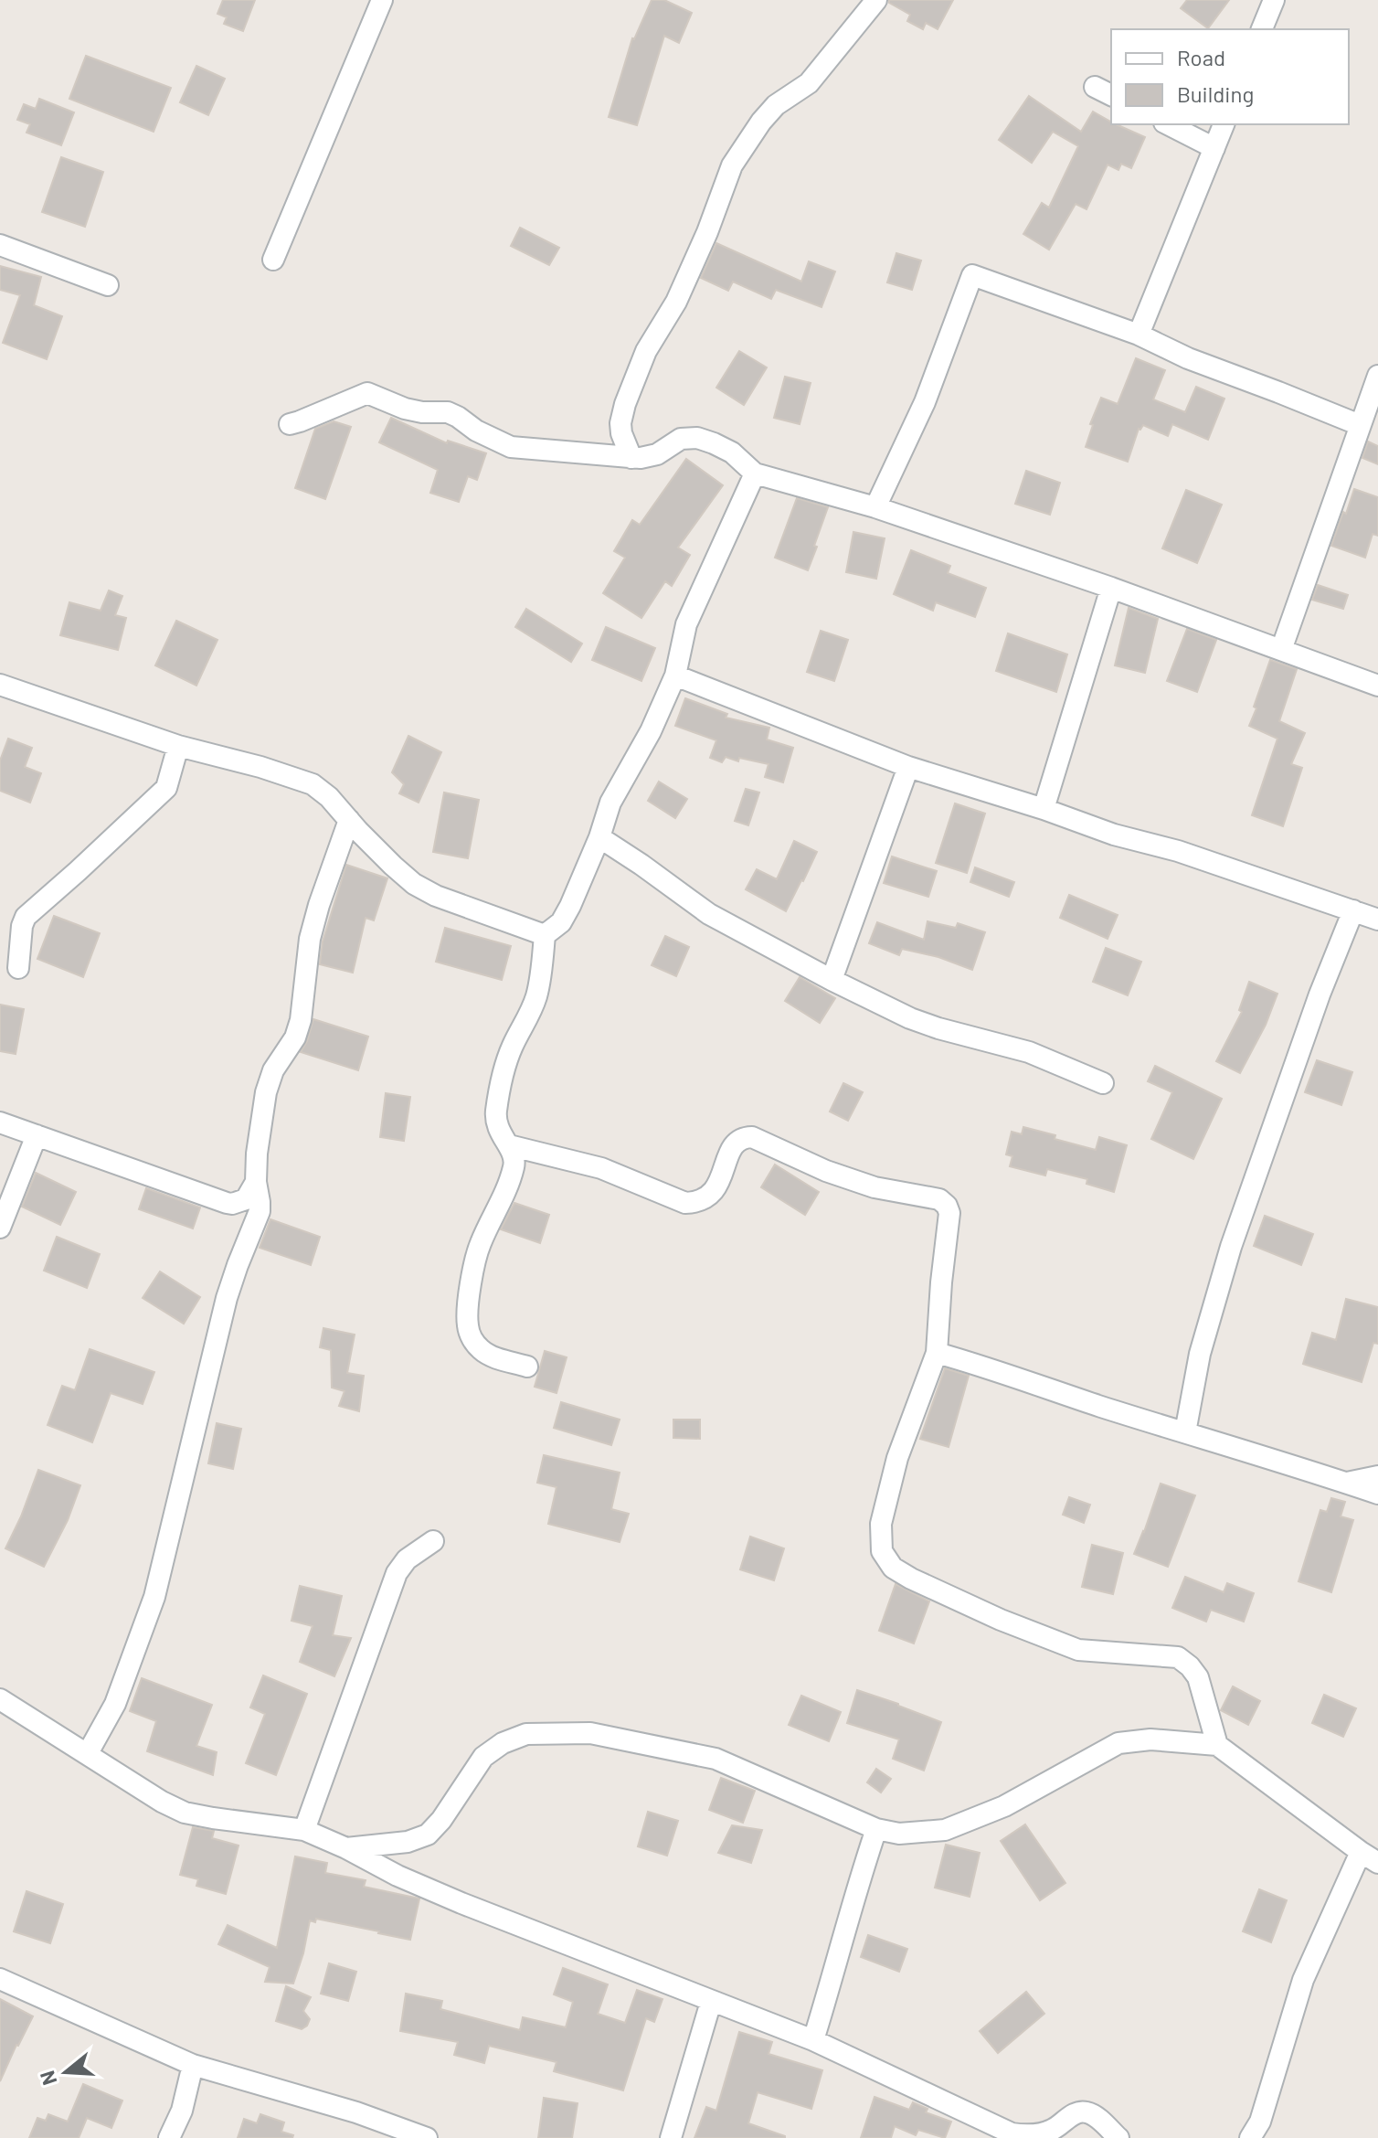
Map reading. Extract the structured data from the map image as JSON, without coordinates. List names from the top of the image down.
{
  "legend": ["Road", "Building"],
  "north": "left"
}
